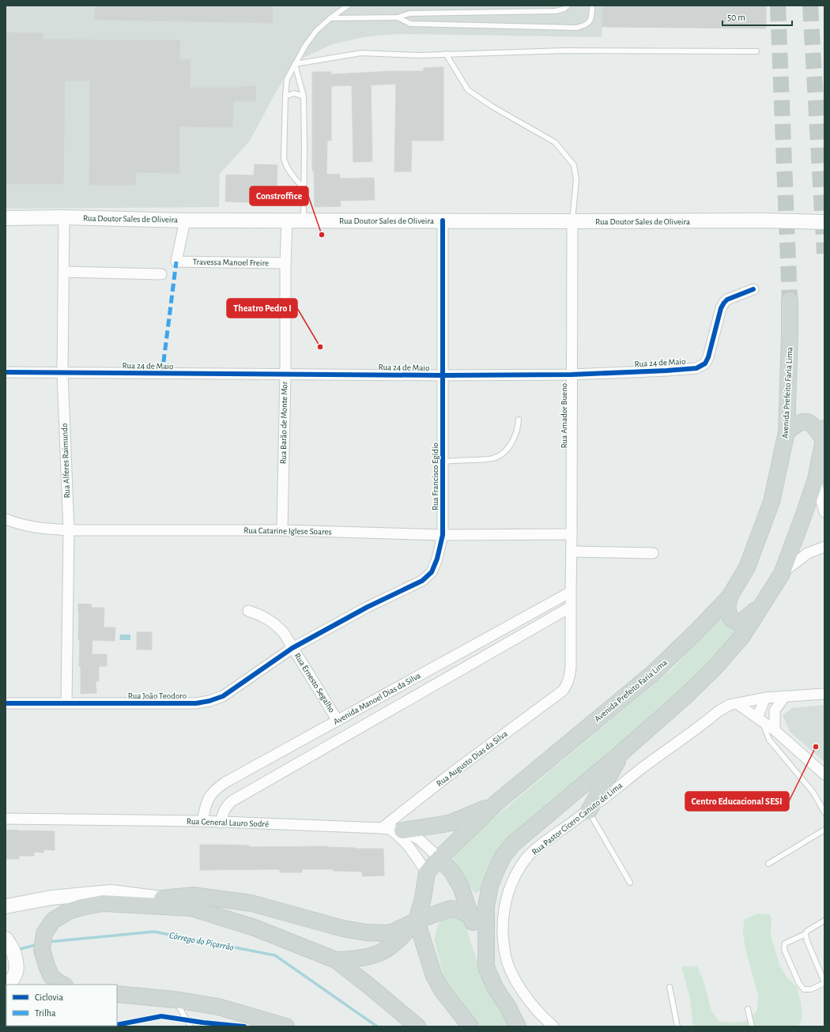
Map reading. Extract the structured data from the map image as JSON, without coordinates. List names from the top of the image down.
{
  "streets": {
    "main road": ["Rua Doutor Sales de Oliveira", "Avenida Prefeito Faria Lima"],
    "street": [
      "Travessa Manoel Freire",
      "Rua 24 de Maio",
      "Rua Amador Bueno",
      "Rua Barão de Monte Mor",
      "Rua Alferes Raimundo",
      "Rua Francisco Egídio",
      "Rua Catarine Iglese Soares",
      "Rua Ernesto Segalho",
      "Rua João Teodoro",
      "Avenida Manoel Dias da Silva",
      "Rua Augusto Dias da Silva",
      "Rua Pastor Cícero Canuto de Lima",
      "Rua General Lauro Sodré"
    ]
  },
  "crossings": [
    ["Rua Doutor Sales de Oliveira", "Travessa Manoel Freire"],
    ["Rua Doutor Sales de Oliveira", "Rua Amador Bueno"],
    ["Rua Doutor Sales de Oliveira", "Rua Barão de Monte Mor"],
    ["Rua Doutor Sales de Oliveira", "Rua Alferes Raimundo"],
    ["Rua Doutor Sales de Oliveira", "Rua Francisco Egídio"],
    ["Travessa Manoel Freire", "Rua Barão de Monte Mor"],
    ["Rua 24 de Maio", "Rua Amador Bueno"],
    ["Rua 24 de Maio", "Rua Barão de Monte Mor"],
    ["Rua 24 de Maio", "Rua Alferes Raimundo"],
    ["Rua 24 de Maio", "Rua Francisco Egídio"],
    ["Avenida Prefeito Faria Lima", "Rua General Lauro Sodré"],
    ["Rua Amador Bueno", "Rua Catarine Iglese Soares"],
    ["Rua Amador Bueno", "Avenida Manoel Dias da Silva"],
    ["Rua Amador Bueno", "Rua Augusto Dias da Silva"],
    ["Rua Barão de Monte Mor", "Rua Catarine Iglese Soares"],
    ["Rua Alferes Raimundo", "Rua Catarine Iglese Soares"],
    ["Rua Alferes Raimundo", "Rua João Teodoro"],
    ["Rua Francisco Egídio", "Rua Catarine Iglese Soares"],
    ["Rua Francisco Egídio", "Rua Ernesto Segalho"],
    ["Rua Francisco Egídio", "Rua João Teodoro"],
    ["Rua Ernesto Segalho", "Rua João Teodoro"],
    ["Rua Ernesto Segalho", "Avenida Manoel Dias da Silva"],
    ["Avenida Manoel Dias da Silva", "Rua General Lauro Sodré"],
    ["Rua Augusto Dias da Silva", "Rua General Lauro Sodré"]
  ],
  "water": ["Córrego do Piçarrão"],
  "places": ["Constroffice", "Theatro Pedro I", "Centro Educacional SESI"],
  "legend": ["Ciclovia", "Trilha"],
  "scale_bar": "50 m"
}
